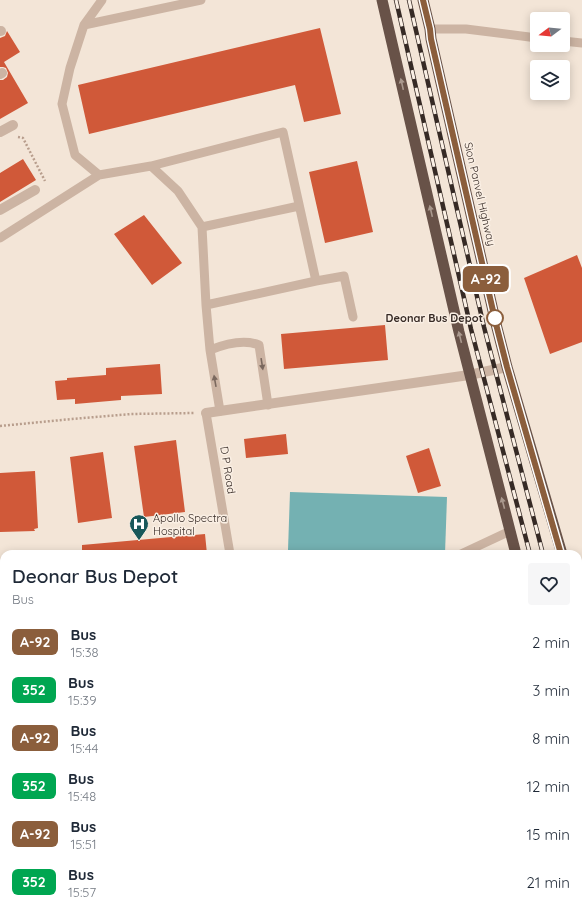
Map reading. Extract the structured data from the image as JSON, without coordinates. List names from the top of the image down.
{
  "streets": {
    "highway": ["Sion Panvel Highway"],
    "lane": ["D P Road"]
  },
  "places": {
    "other": ["Deonar Bus Depot"],
    "hospital": ["Apollo Spectra Hospital"]
  },
  "lines": ["bus line A-92"],
  "north": "left",
  "page": {
    "on_map": "A-92",
    "heading": ["Deonar Bus Depot", "Bus"],
    "list": [
      {
        "mark": "A-92",
        "name": "Bus",
        "note": "15:38",
        "value": "2 min"
      },
      {
        "mark": "352",
        "name": "Bus",
        "note": "15:39",
        "value": "3 min"
      },
      {
        "mark": "A-92",
        "name": "Bus",
        "note": "15:44",
        "value": "8 min"
      },
      {
        "mark": "352",
        "name": "Bus",
        "note": "15:48",
        "value": "12 min"
      },
      {
        "mark": "A-92",
        "name": "Bus",
        "note": "15:51",
        "value": "15 min"
      },
      {
        "mark": "352",
        "name": "Bus",
        "note": "15:57",
        "value": "21 min"
      }
    ]
  }
}
